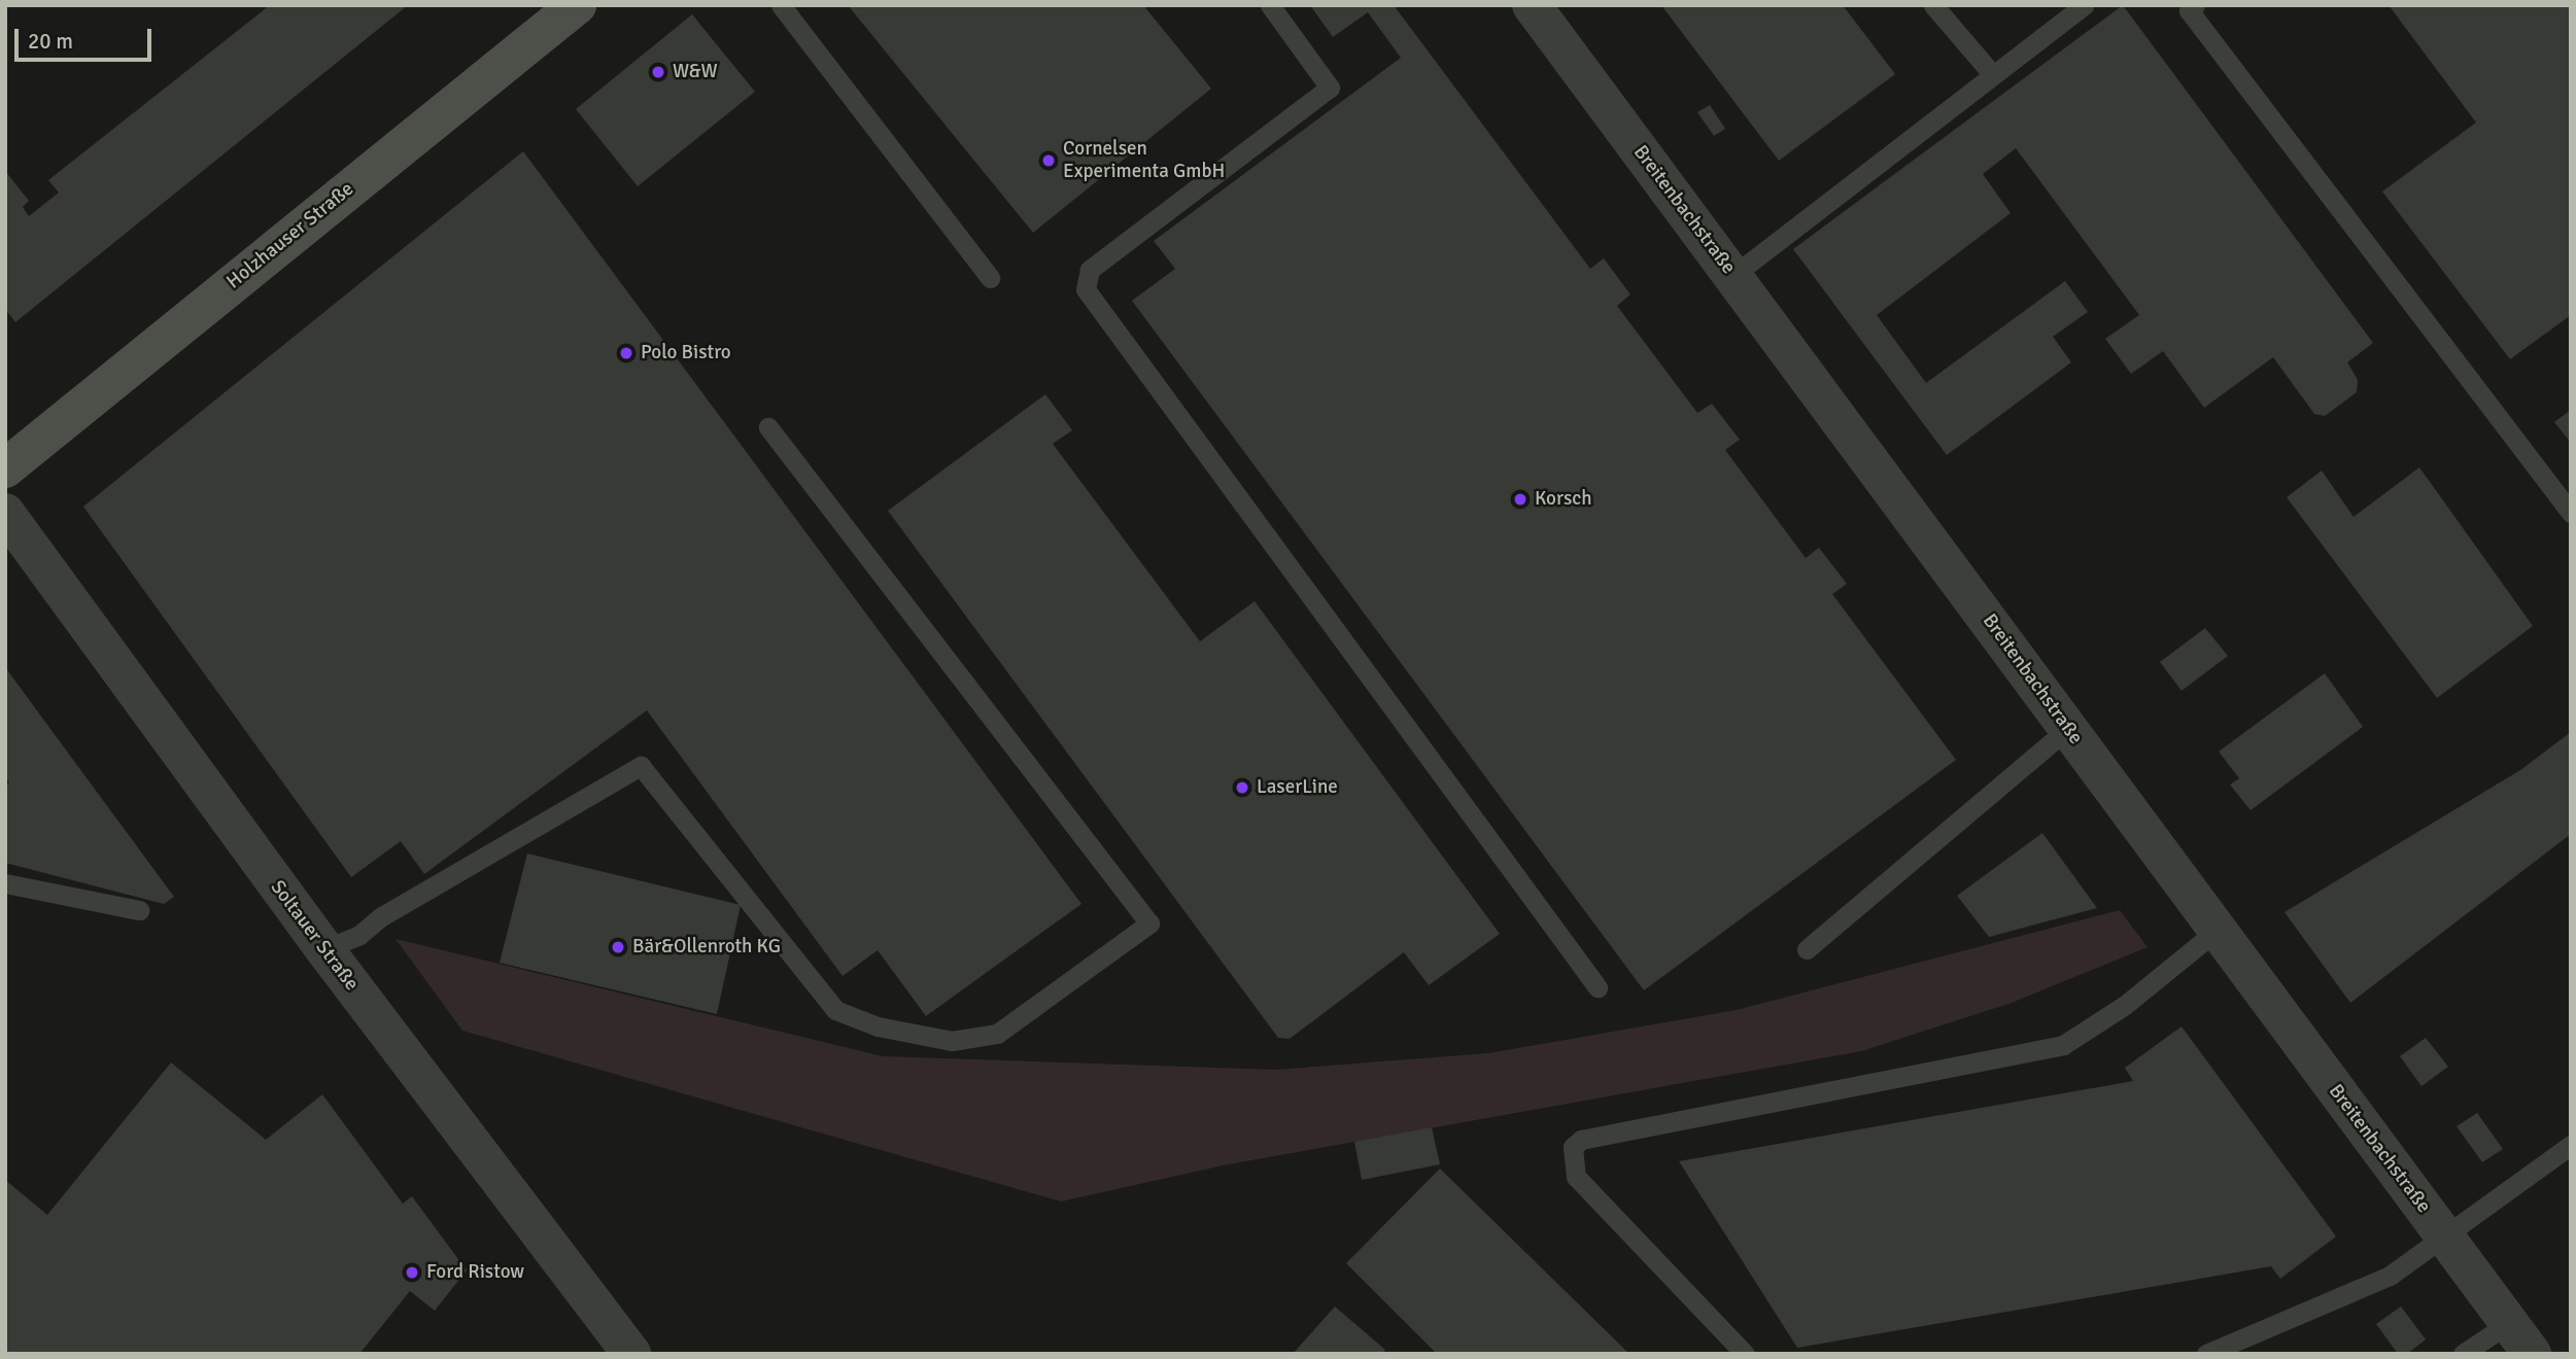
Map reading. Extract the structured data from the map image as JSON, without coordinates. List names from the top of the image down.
{
  "streets": {
    "main road": ["Holzhauser Straße"],
    "street": ["Breitenbachstraße", "Soltauer Straße"]
  },
  "places": [
    "W&W",
    "Cornelsen Experimenta GmbH",
    "Polo Bistro",
    "Korsch",
    "LaserLine",
    "Bär&Ollenroth KG",
    "Ford Ristow"
  ],
  "scale_bar": "20 m"
}
